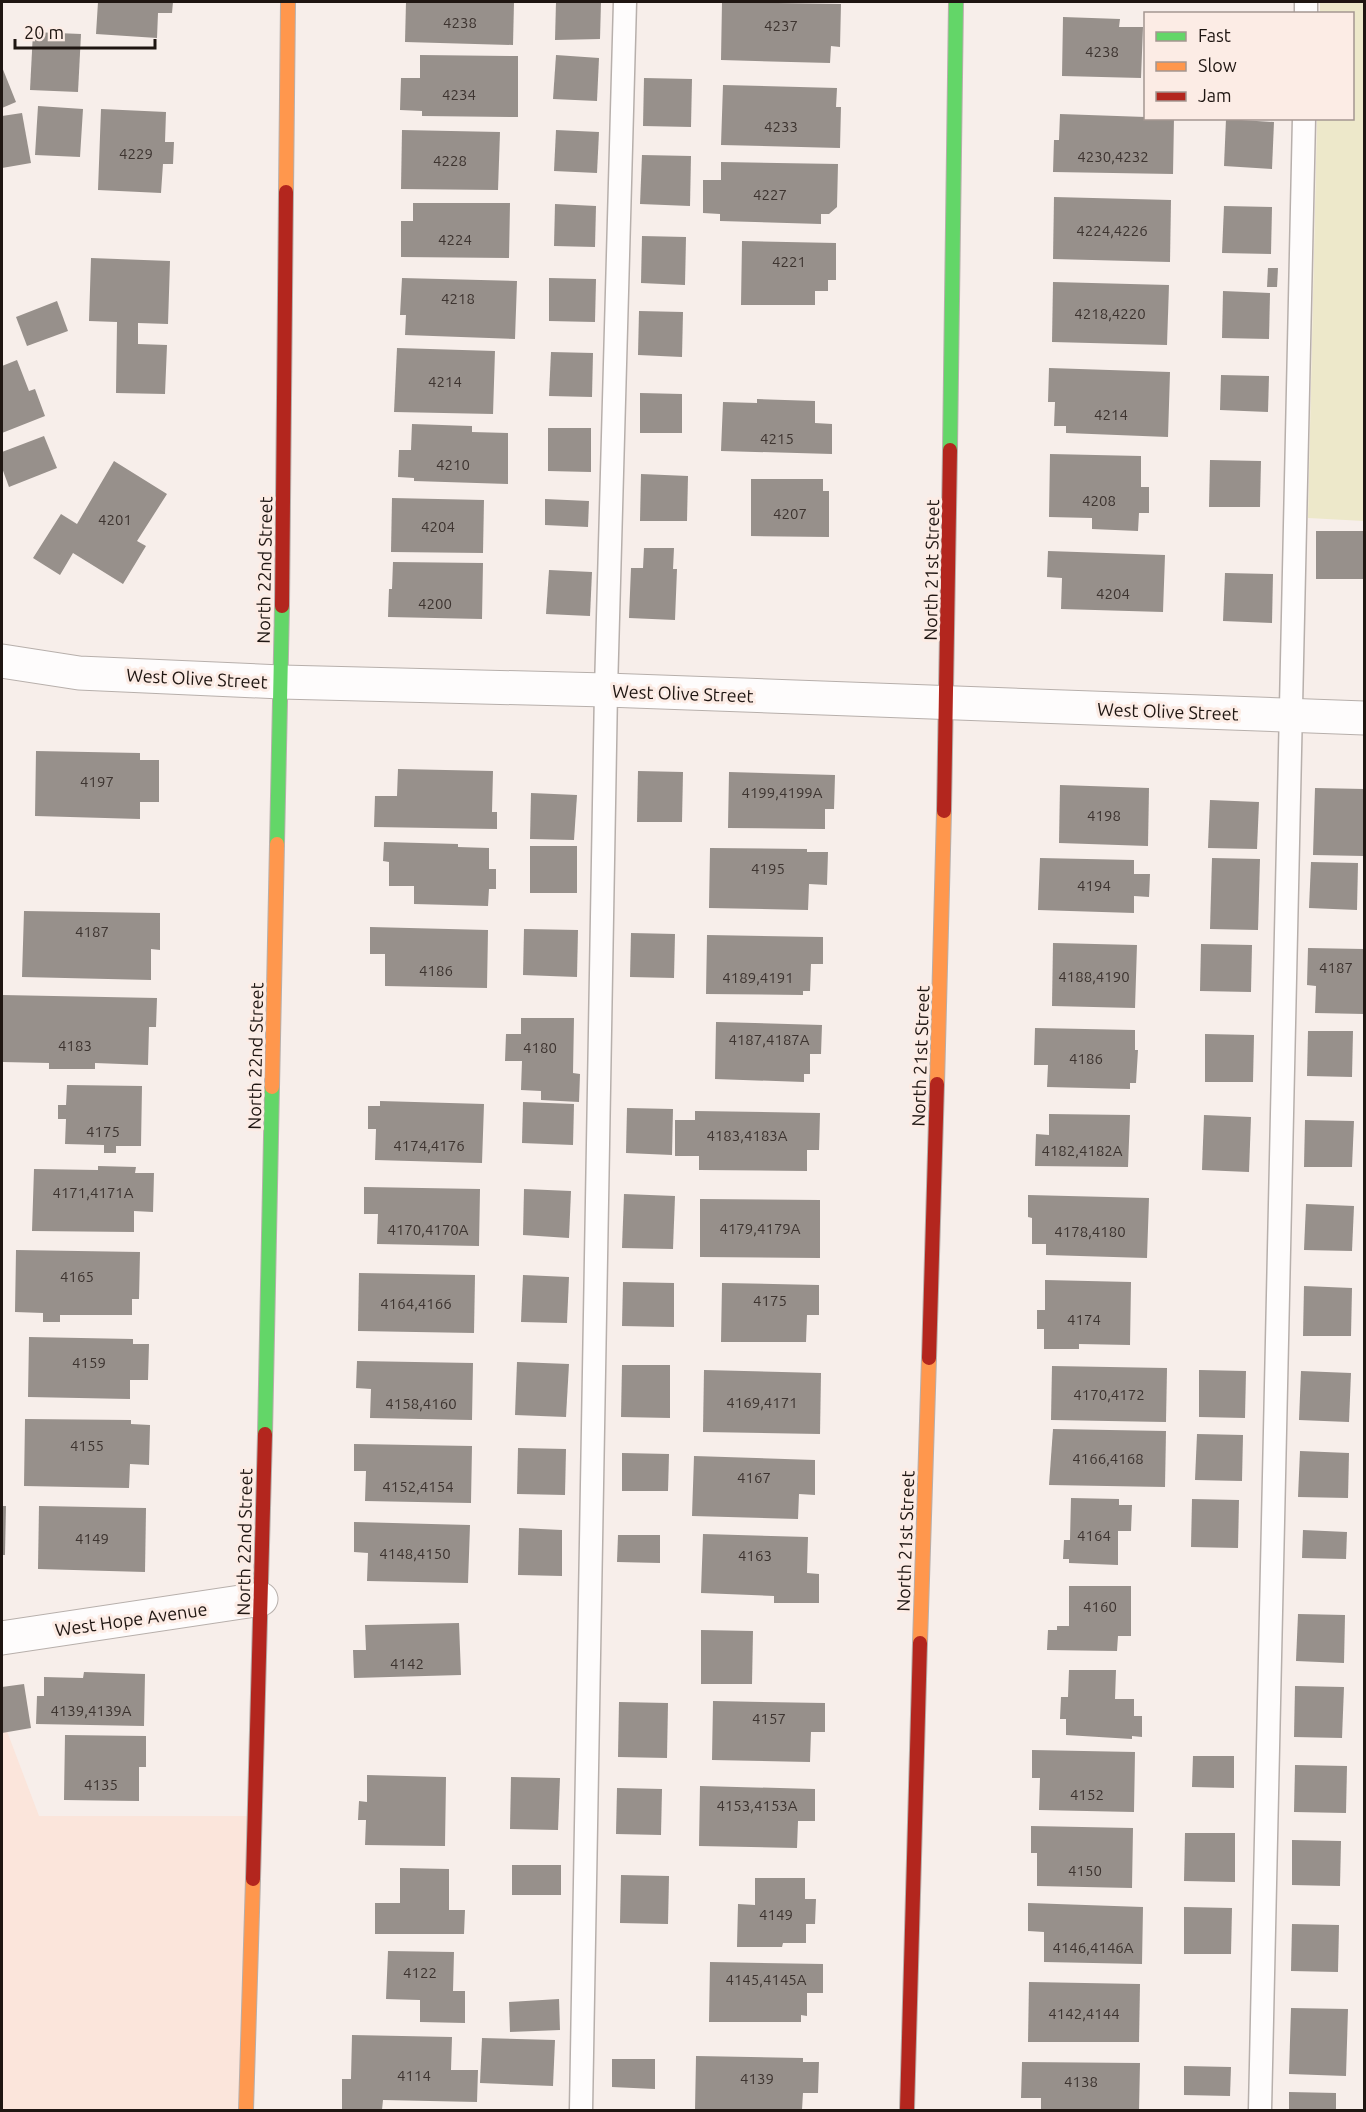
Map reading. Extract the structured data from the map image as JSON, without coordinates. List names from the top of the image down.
{
  "streets": {
    "street": [
      "North 22nd Street",
      "North 21st Street",
      "West Olive Street",
      "West Hope Avenue"
    ]
  },
  "crossings": [
    ["North 22nd Street", "West Olive Street"],
    ["North 22nd Street", "West Hope Avenue"],
    ["North 21st Street", "West Olive Street"]
  ],
  "house_numbers": [
    "4238",
    "4237",
    "4238",
    "4234",
    "4233",
    "4229",
    "4230,4232",
    "4228",
    "4227",
    "4224,4226",
    "4224",
    "4221",
    "4218",
    "4218,4220",
    "4214",
    "4214",
    "4215",
    "4210",
    "4208",
    "4207",
    "4201",
    "4204",
    "4204",
    "4200",
    "4197",
    "4199,4199A",
    "4198",
    "4195",
    "4194",
    "4187",
    "4187",
    "4186",
    "4188,4190",
    "4189,4191",
    "4187,4187A",
    "4183",
    "4180",
    "4186",
    "4175",
    "4183,4183A",
    "4174,4176",
    "4182,4182A",
    "4171,4171A",
    "4179,4179A",
    "4170,4170A",
    "4178,4180",
    "4165",
    "4175",
    "4164,4166",
    "4174",
    "4159",
    "4170,4172",
    "4169,4171",
    "4158,4160",
    "4155",
    "4166,4168",
    "4167",
    "4152,4154",
    "4164",
    "4149",
    "4148,4150",
    "4163",
    "4160",
    "4142",
    "4139,4139A",
    "4157",
    "4135",
    "4152",
    "4153,4153A",
    "4150",
    "4149",
    "4146,4146A",
    "4122",
    "4145,4145A",
    "4142,4144",
    "4114",
    "4139",
    "4138"
  ],
  "legend": ["Fast", "Slow", "Jam"],
  "scale_bar": "20 m"
}
